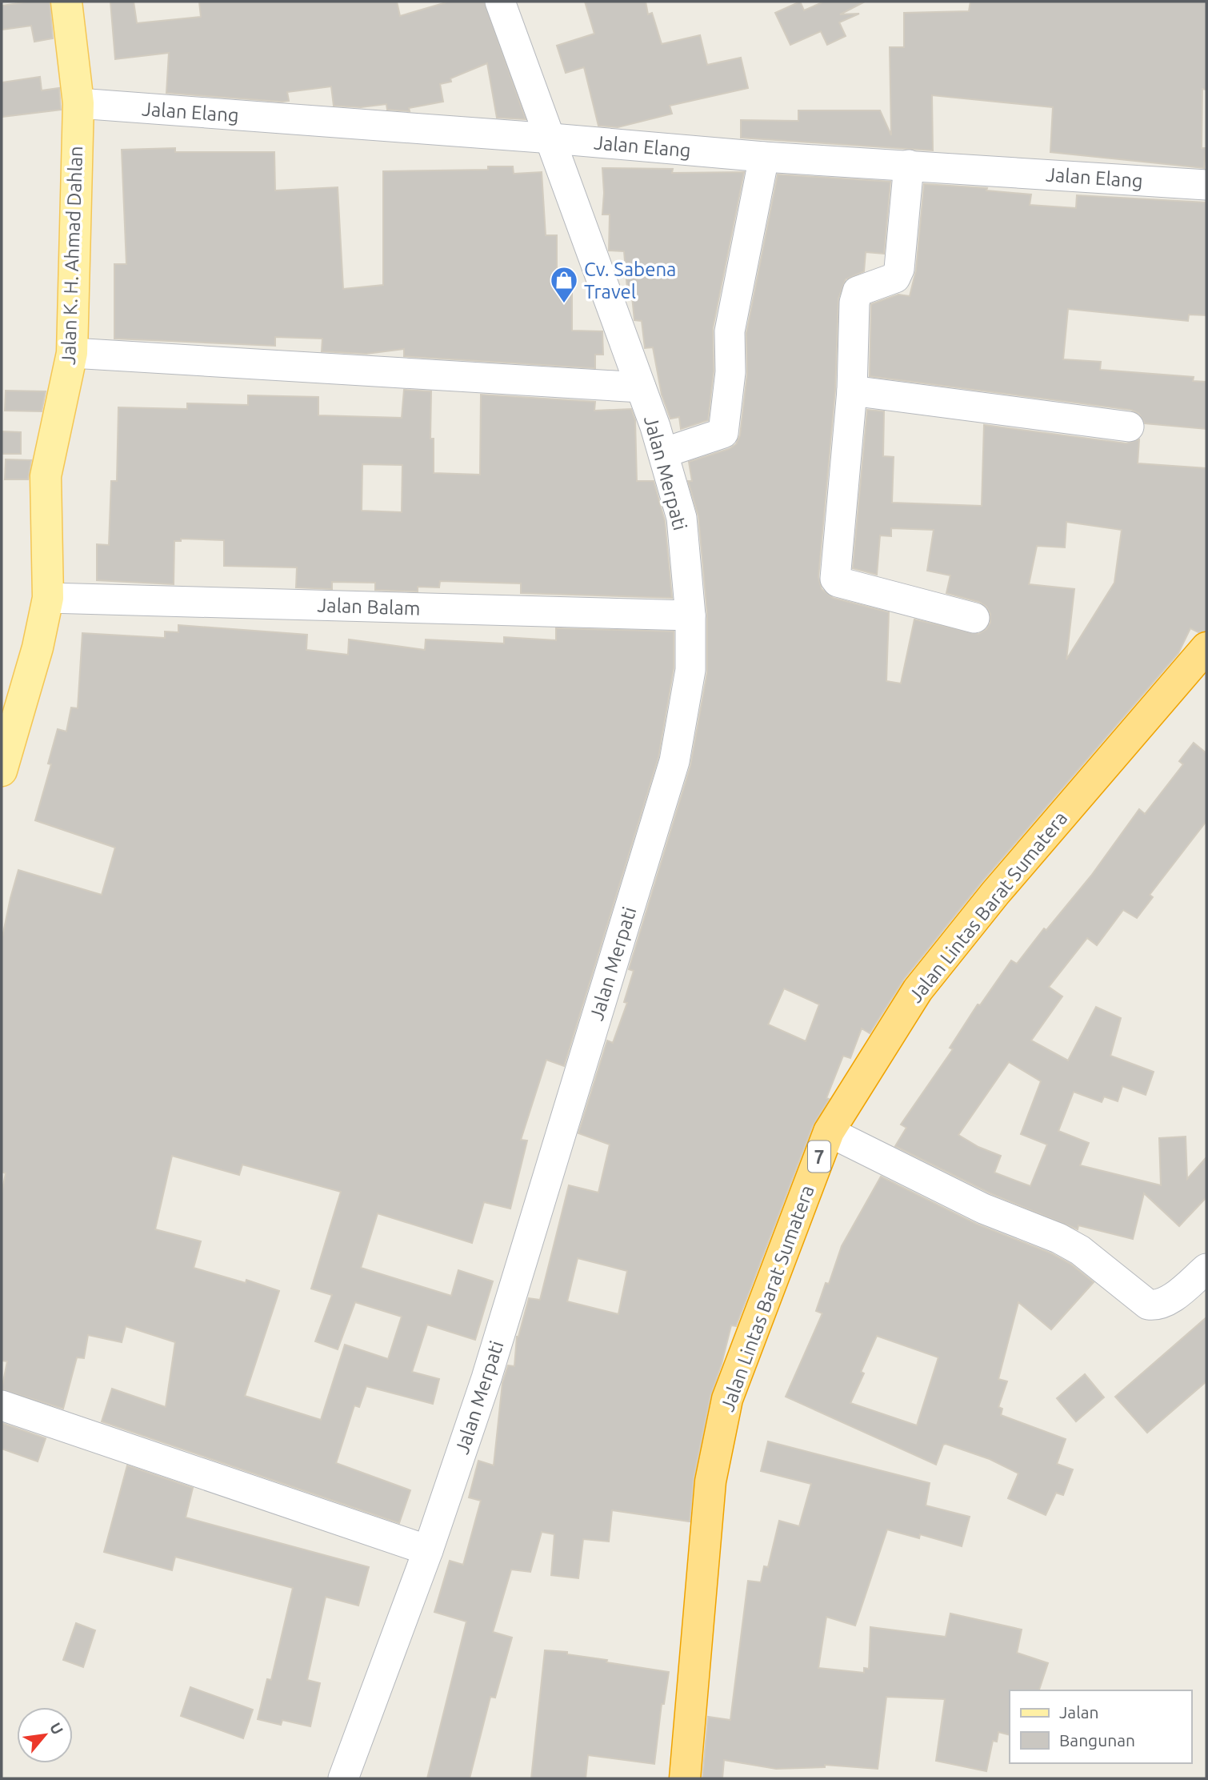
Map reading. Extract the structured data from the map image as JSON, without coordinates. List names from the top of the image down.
{
  "streets": {
    "highway": ["Jalan Lintas Barat Sumatera", "7"],
    "main road": ["Jalan K. H. Ahmad Dahlan"],
    "street": ["Jalan Elang", "Jalan Merpati", "Jalan Balam"]
  },
  "crossings": [
    ["Jalan Elang", "Jalan K. H. Ahmad Dahlan"],
    ["Jalan Elang", "Jalan Merpati"],
    ["Jalan K. H. Ahmad Dahlan", "Jalan Balam"],
    ["Jalan Merpati", "Jalan Balam"]
  ],
  "places": {
    "shop": ["Cv. Sabena Travel"]
  },
  "legend": ["Jalan", "Bangunan"],
  "north": "top right"
}
